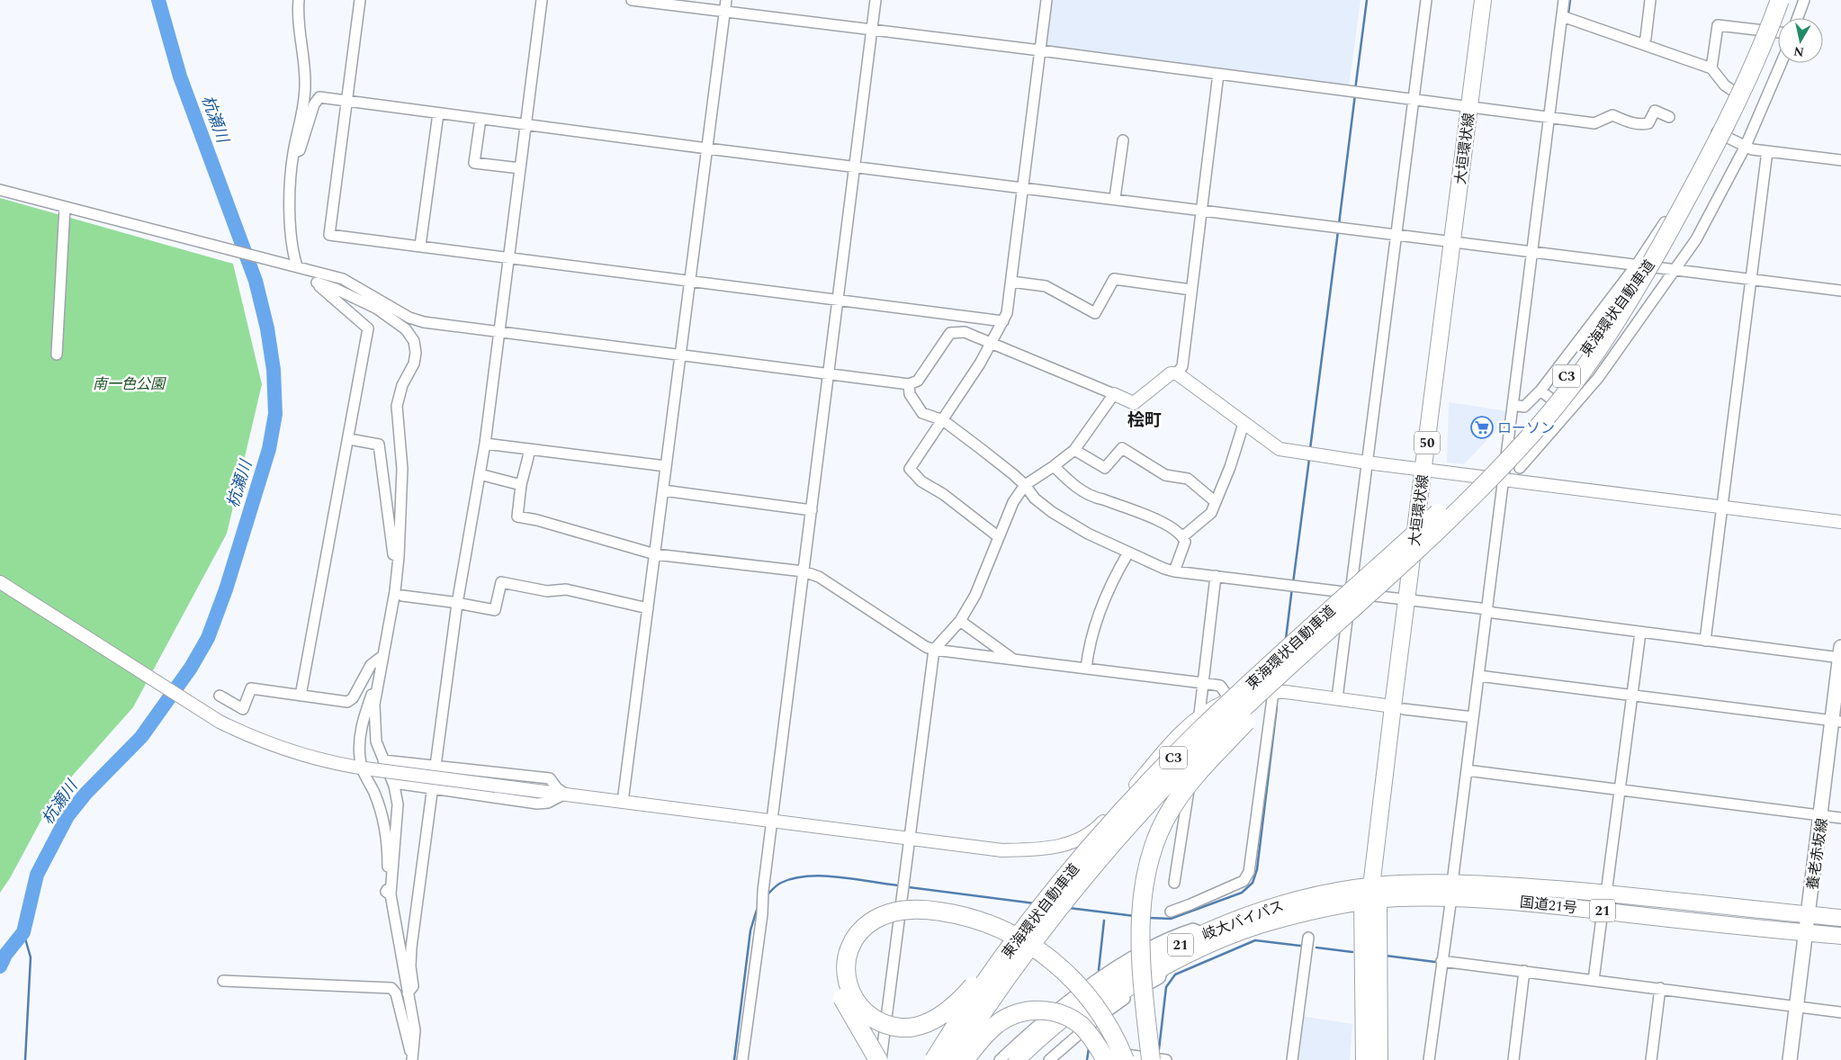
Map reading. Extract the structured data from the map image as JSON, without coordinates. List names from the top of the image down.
{
  "streets": {
    "highway": ["東海環状自動車道", "C3"],
    "main road": [
      "大垣環状線",
      "50",
      "養老赤坂線",
      "国道21号",
      "21",
      "岐大バイパス"
    ]
  },
  "crossings": [
    ["大垣環状線", "国道21号"],
    ["大垣環状線", "岐大バイパス"],
    ["養老赤坂線", "国道21号"],
    ["国道21号", "岐大バイパス"]
  ],
  "districts": ["桧町"],
  "water": ["杭瀬川"],
  "parks": ["南一色公園"],
  "places": {
    "supermarket": ["ローソン"]
  },
  "north": "bottom"
}
